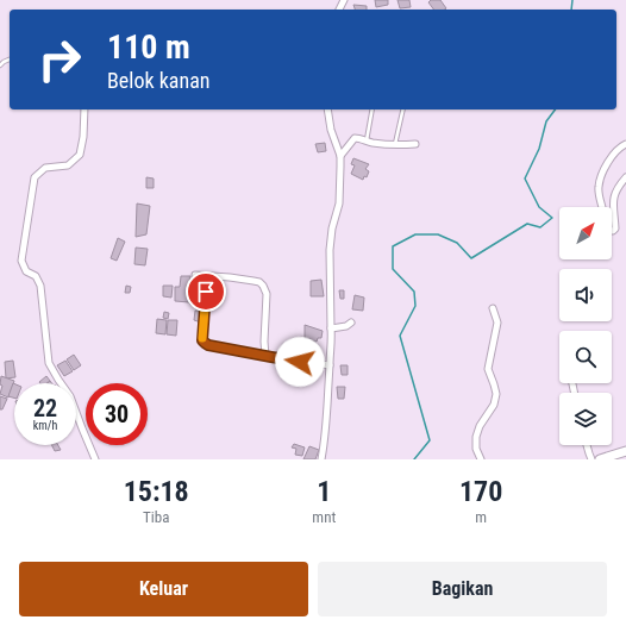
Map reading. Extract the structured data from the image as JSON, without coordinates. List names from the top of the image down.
{
  "north": "top right",
  "page": {
    "turn": ["110 m", "Belok kanan"],
    "speed": "22 km/h",
    "limit": "30",
    "eta": [
      "15:18",
      "Tiba",
      "1",
      "mnt",
      "170",
      "m"
    ],
    "buttons": ["Keluar", "Bagikan"]
  }
}
